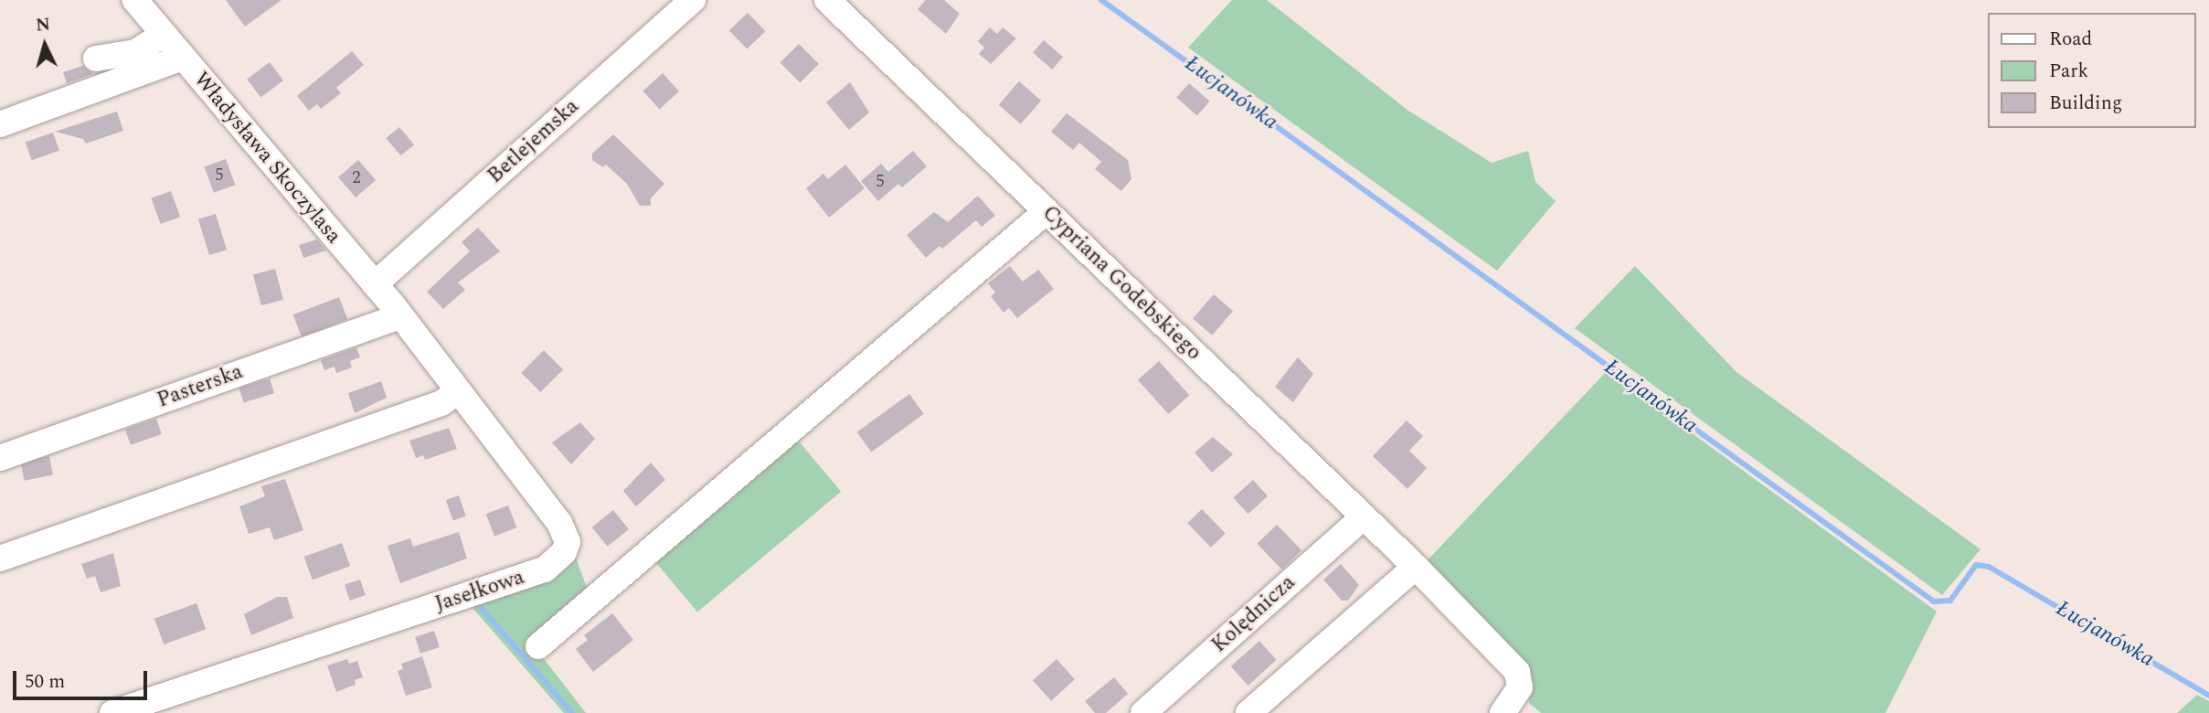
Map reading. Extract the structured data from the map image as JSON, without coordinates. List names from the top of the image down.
{
  "streets": {
    "street": [
      "Betlejemska",
      "Władysława Skoczylasa",
      "Cypriana Godebskiego",
      "Pasterska",
      "Jasełkowa",
      "Kolędnicza"
    ]
  },
  "crossings": [
    ["Betlejemska", "Władysława Skoczylasa"],
    ["Władysława Skoczylasa", "Pasterska"],
    ["Władysława Skoczylasa", "Jasełkowa"],
    ["Cypriana Godebskiego", "Kolędnicza"],
    ["Pasterska", "Jasełkowa"]
  ],
  "water": ["Łucjanówka"],
  "house_numbers": ["5", "2", "5"],
  "legend": ["Road", "Park", "Building"],
  "scale_bar": "50 m",
  "north": "top"
}
